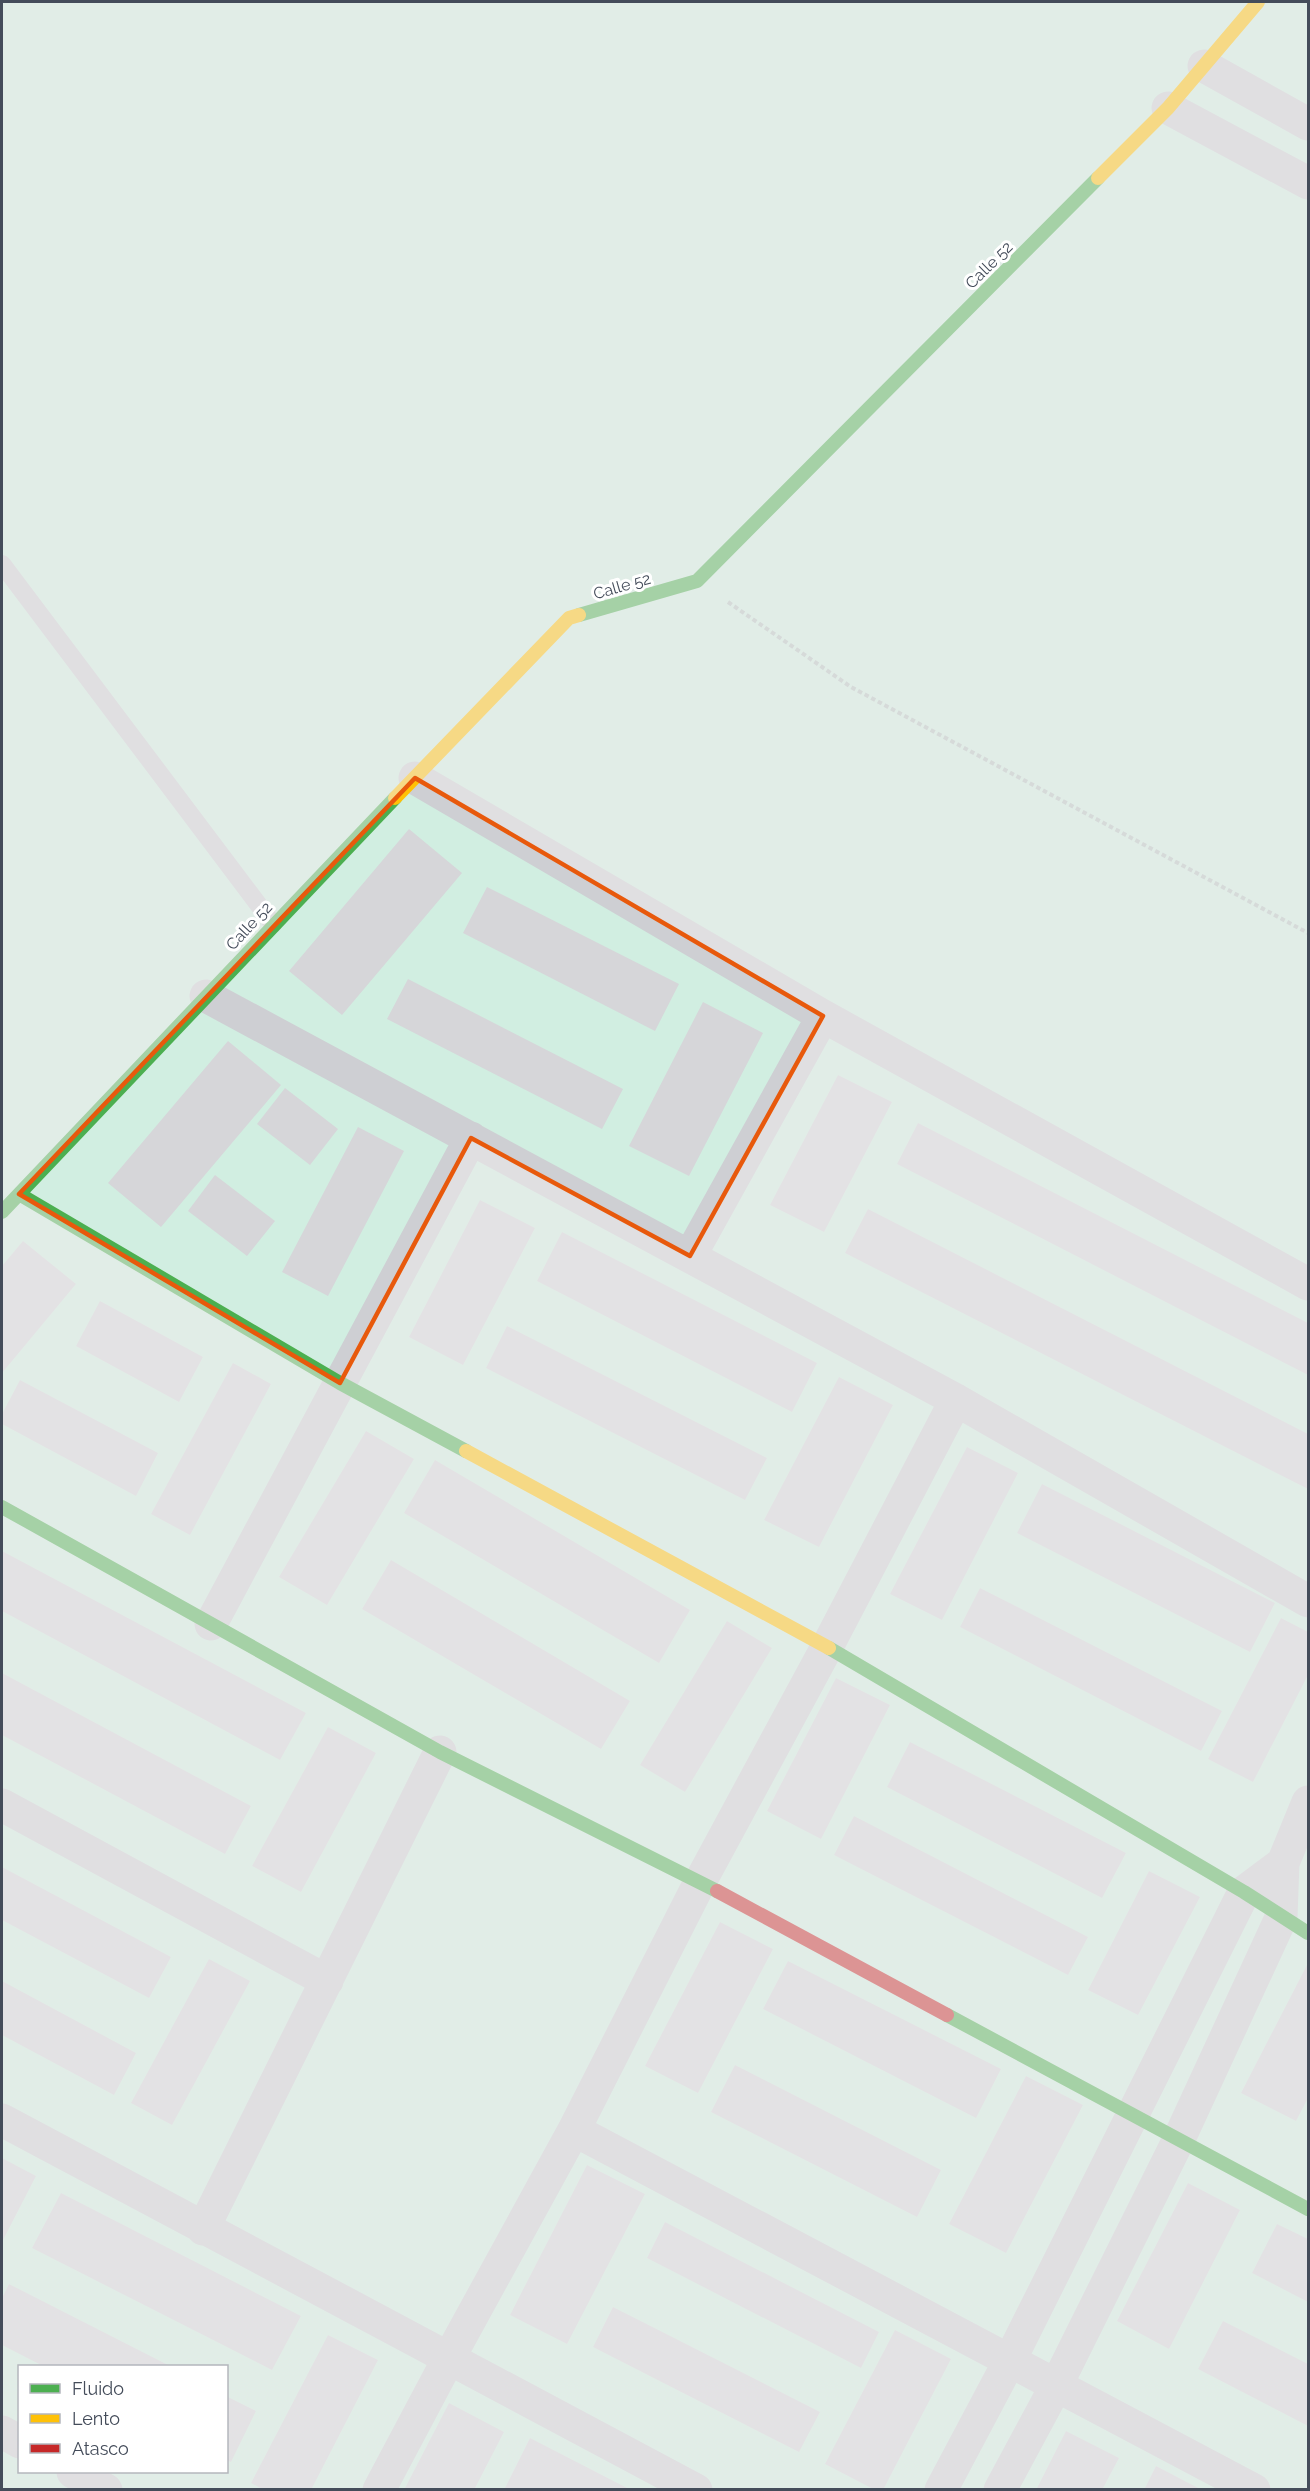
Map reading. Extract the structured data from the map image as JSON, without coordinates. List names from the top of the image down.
{
  "streets": {
    "street": ["Calle 52"]
  },
  "legend": ["Fluido", "Lento", "Atasco"]
}
